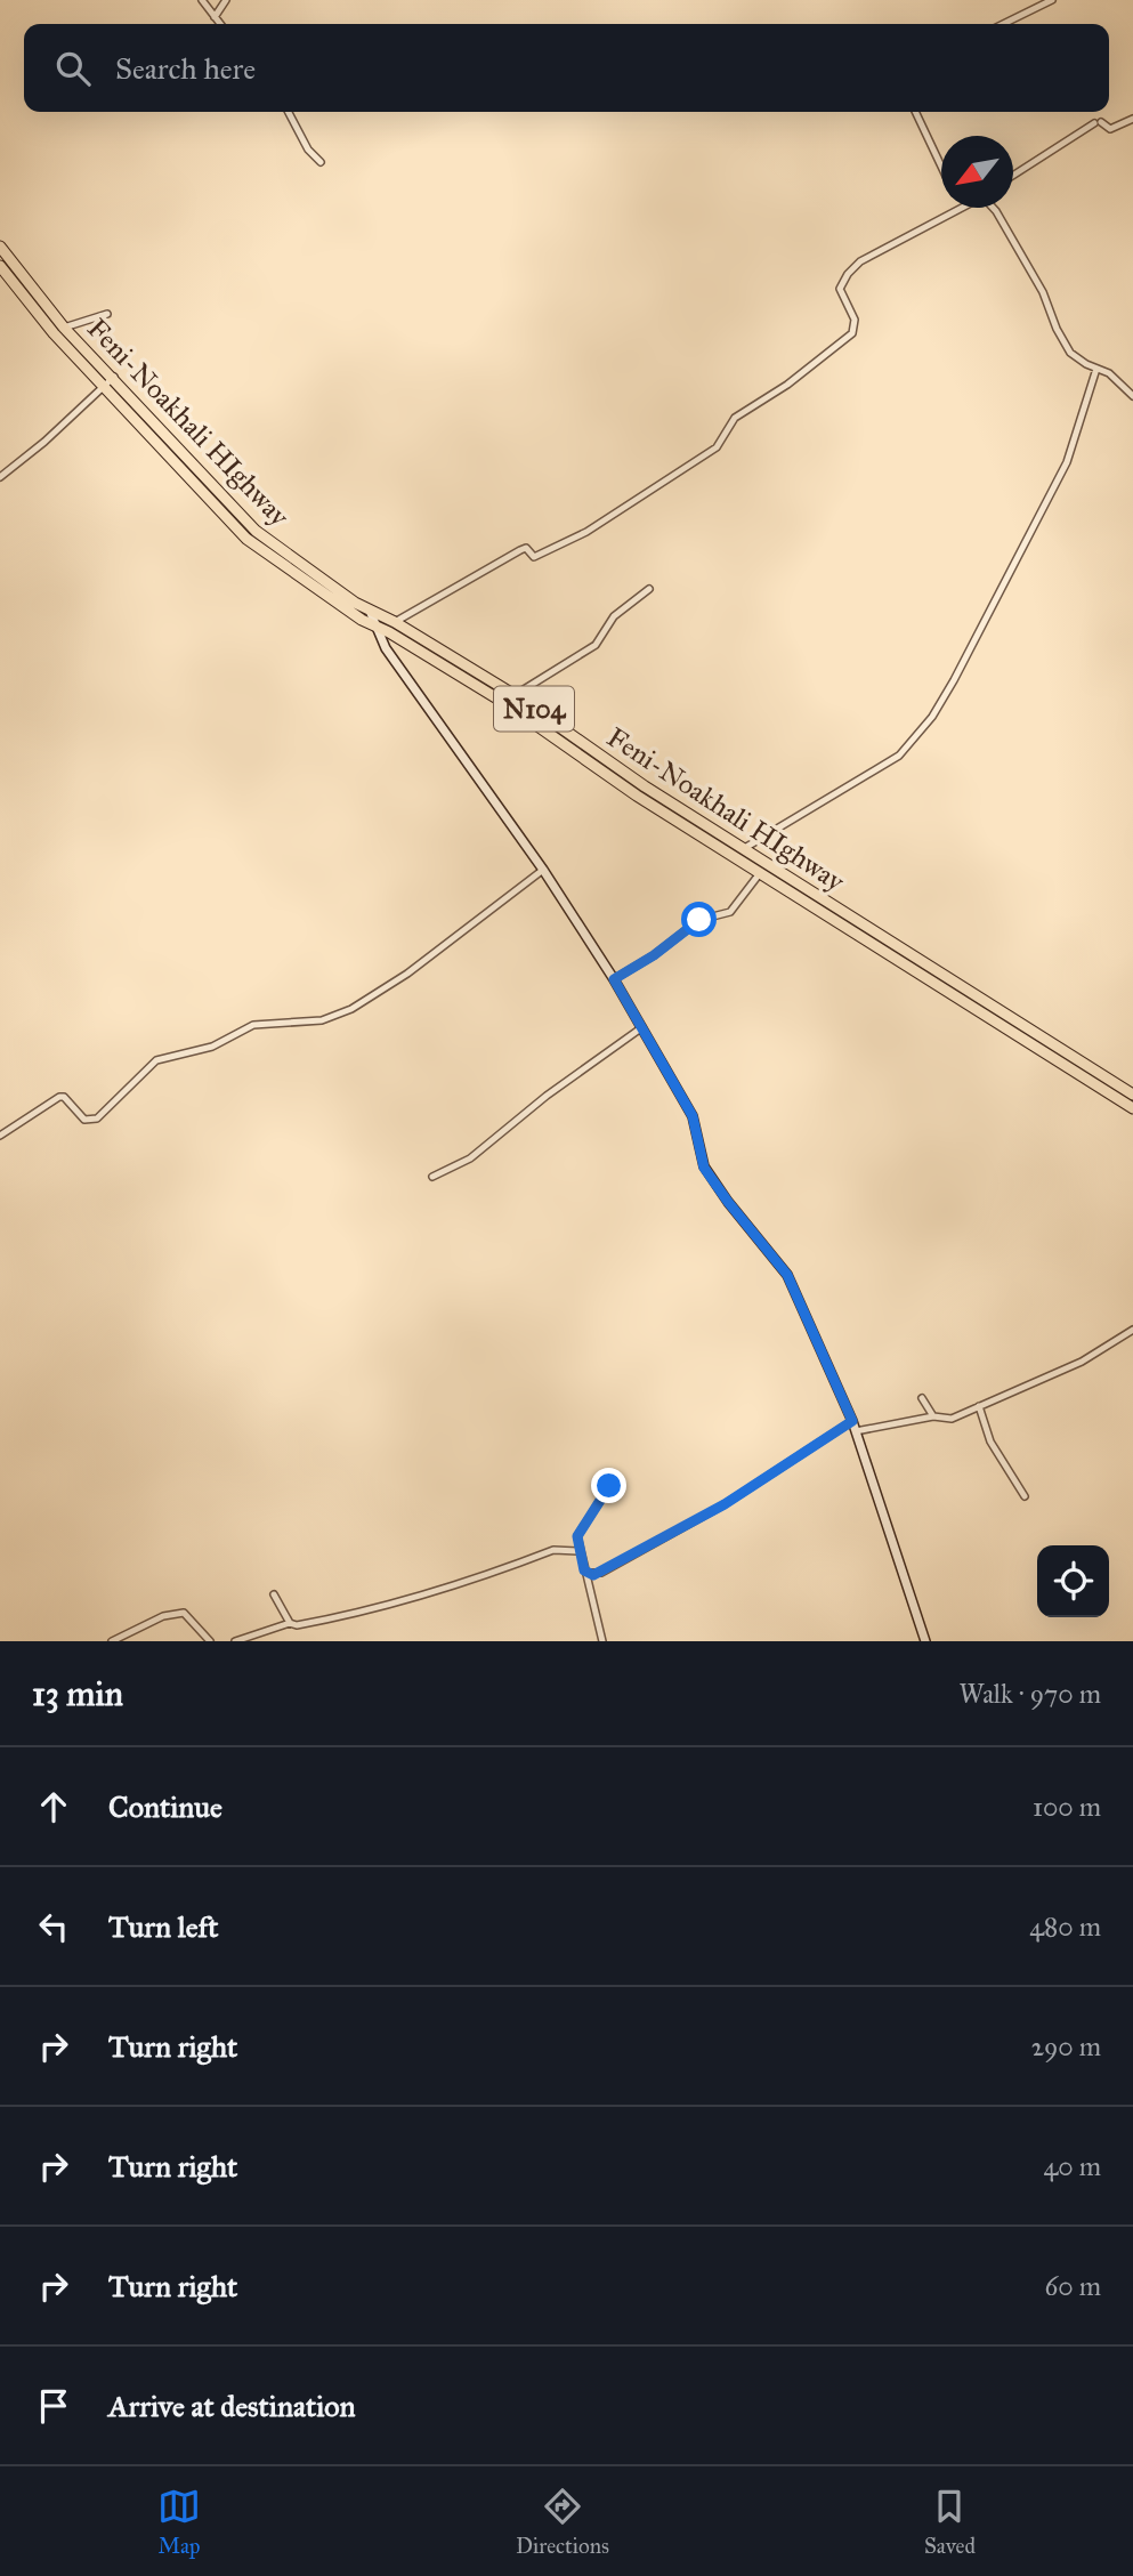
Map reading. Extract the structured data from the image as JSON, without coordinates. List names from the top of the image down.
{
  "streets": {
    "highway": ["Feni-Noakhali HIghway", "N104"]
  },
  "north": "bottom left",
  "page": {
    "search": "Search here",
    "heading": ["13 min", "Walk · 970 m"],
    "list": [
      ["Continue", "100 m"],
      ["Turn left", "480 m"],
      ["Turn right", "290 m"],
      ["Turn right", "40 m"],
      ["Turn right", "60 m"],
      "Arrive at destination"
    ],
    "nav": ["Map", "Directions", "Saved"]
  }
}
